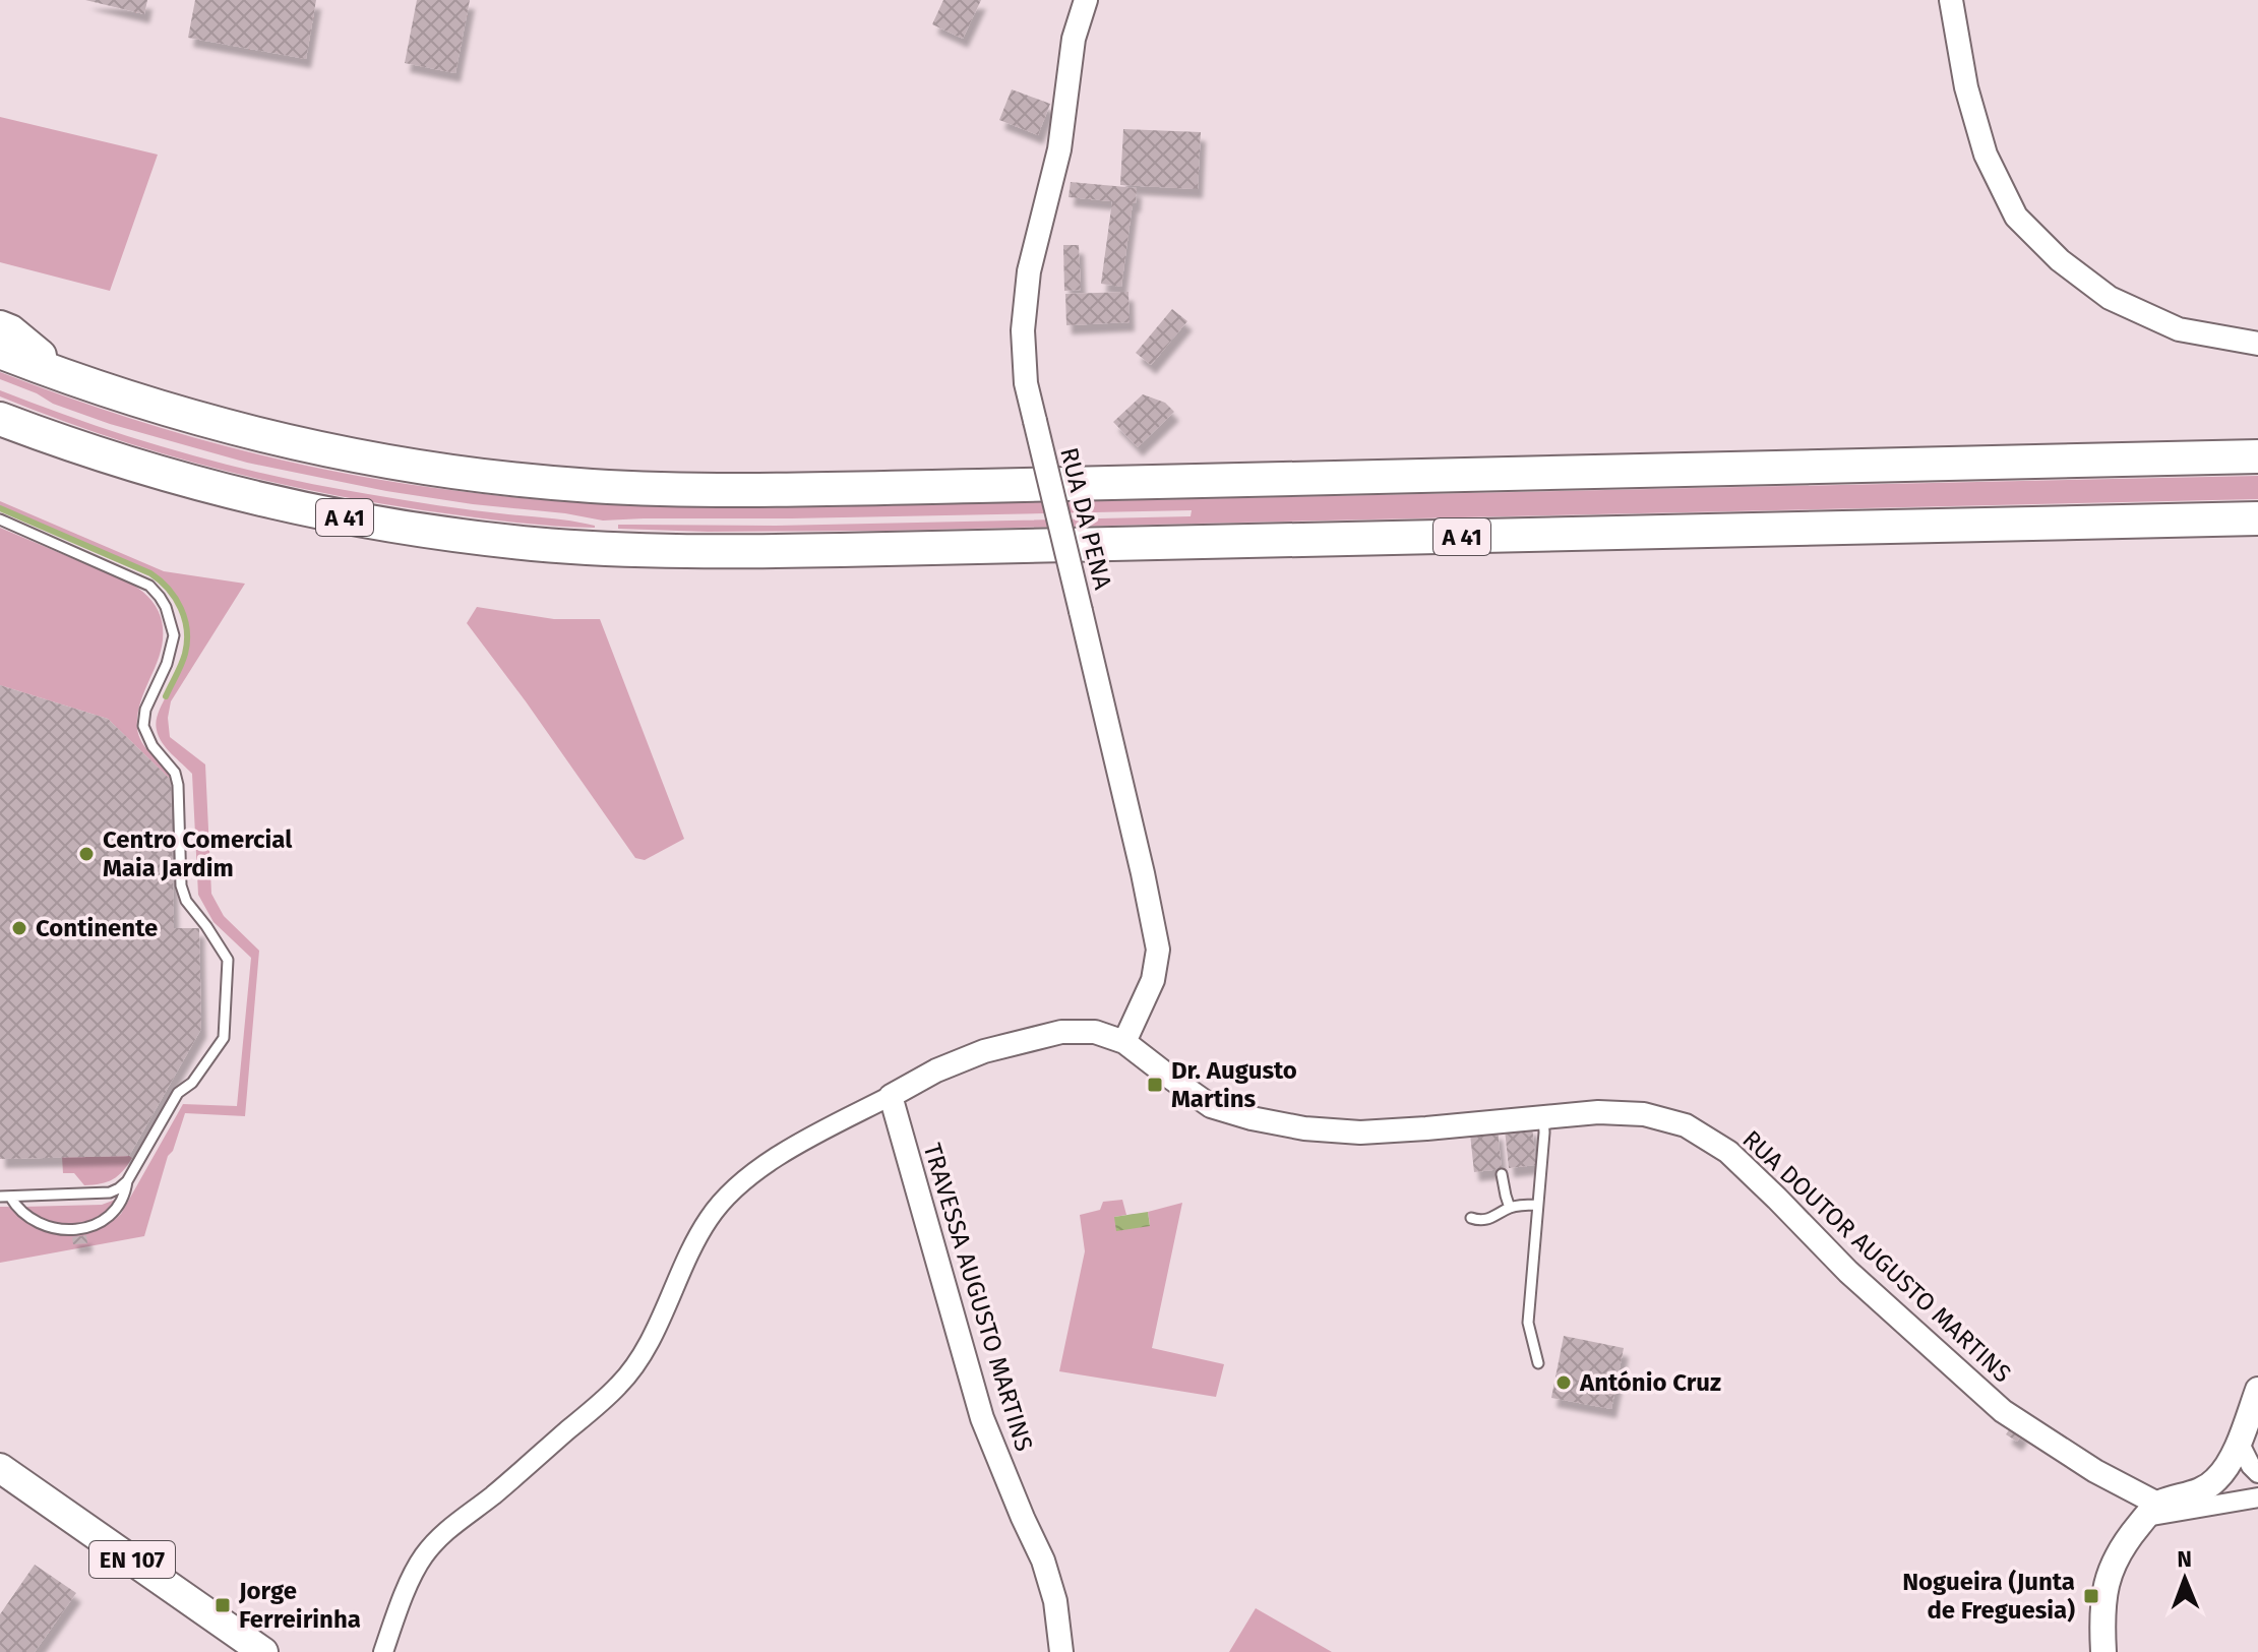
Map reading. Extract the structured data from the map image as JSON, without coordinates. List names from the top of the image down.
{
  "streets": {
    "highway": ["A 41"],
    "main road": ["EN 107"],
    "street": ["RUA DA PENA", "RUA DOUTOR AUGUSTO MARTINS", "TRAVESSA AUGUSTO MARTINS"]
  },
  "crossings": [
    ["RUA DA PENA", "RUA DOUTOR AUGUSTO MARTINS"],
    ["RUA DOUTOR AUGUSTO MARTINS", "TRAVESSA AUGUSTO MARTINS"]
  ],
  "places": {
    "other": ["Centro Comercial Maia Jardim", "Continente", "António Cruz"],
    "transit": ["Dr. Augusto Martins", "Nogueira (Junta de Freguesia)", "Jorge Ferreirinha"]
  },
  "north": "top"
}
